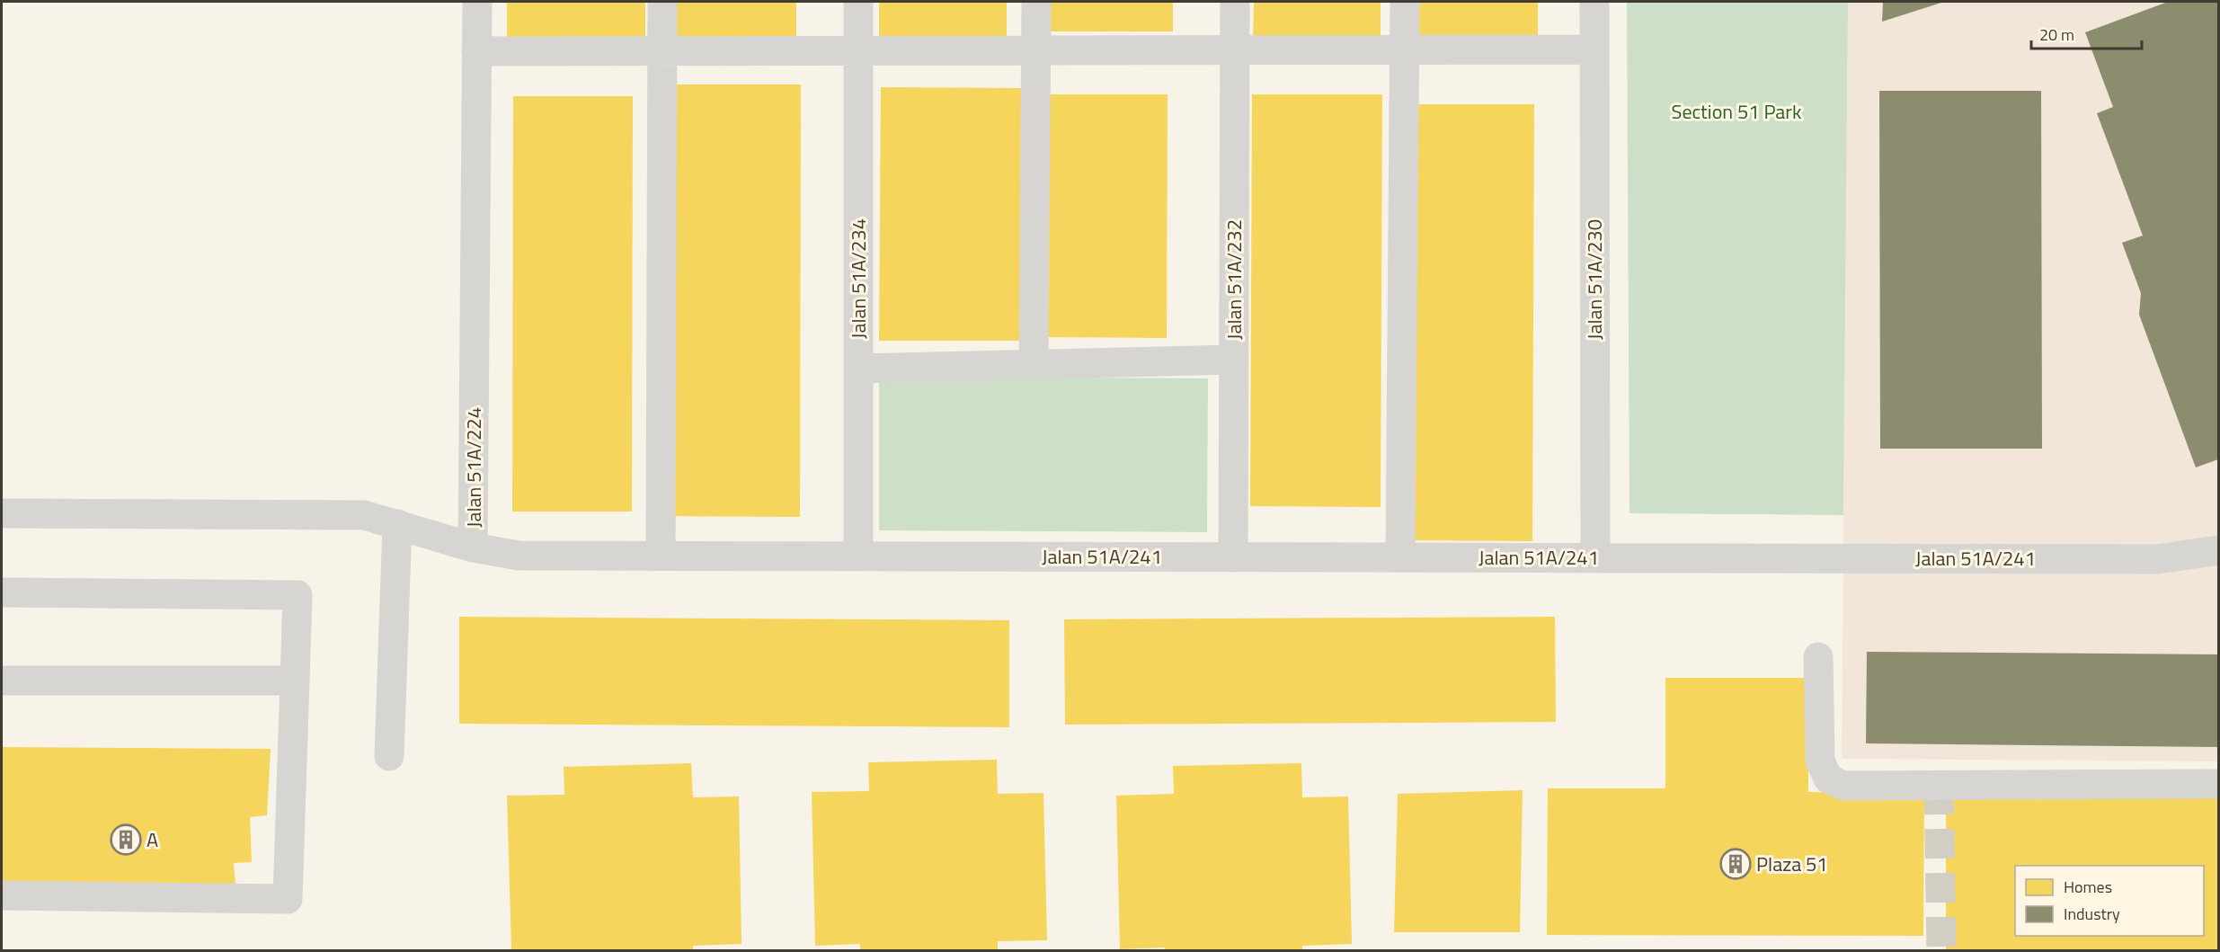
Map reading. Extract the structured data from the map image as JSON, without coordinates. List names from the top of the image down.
{
  "streets": {
    "street": [
      "Jalan 51A/234",
      "Jalan 51A/232",
      "Jalan 51A/230",
      "Jalan 51A/224",
      "Jalan 51A/241"
    ]
  },
  "crossings": [
    ["Jalan 51A/234", "Jalan 51A/224"],
    ["Jalan 51A/234", "Jalan 51A/241"],
    ["Jalan 51A/232", "Jalan 51A/241"],
    ["Jalan 51A/230", "Jalan 51A/241"],
    ["Jalan 51A/224", "Jalan 51A/241"]
  ],
  "parks": ["Section 51 Park"],
  "places": {
    "building": ["A", "Plaza 51"]
  },
  "legend": ["Homes", "Industry"],
  "scale_bar": "20 m"
}
